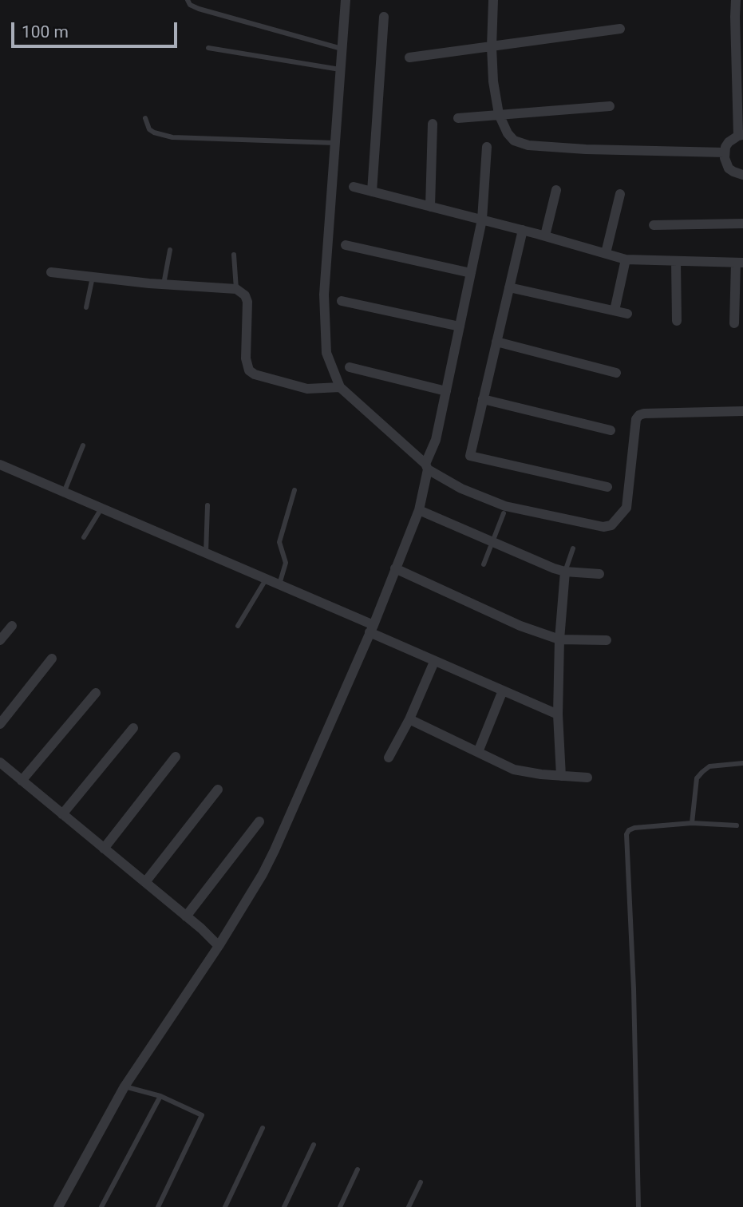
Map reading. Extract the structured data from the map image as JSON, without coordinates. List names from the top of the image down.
{
  "scale_bar": "100 m"
}
